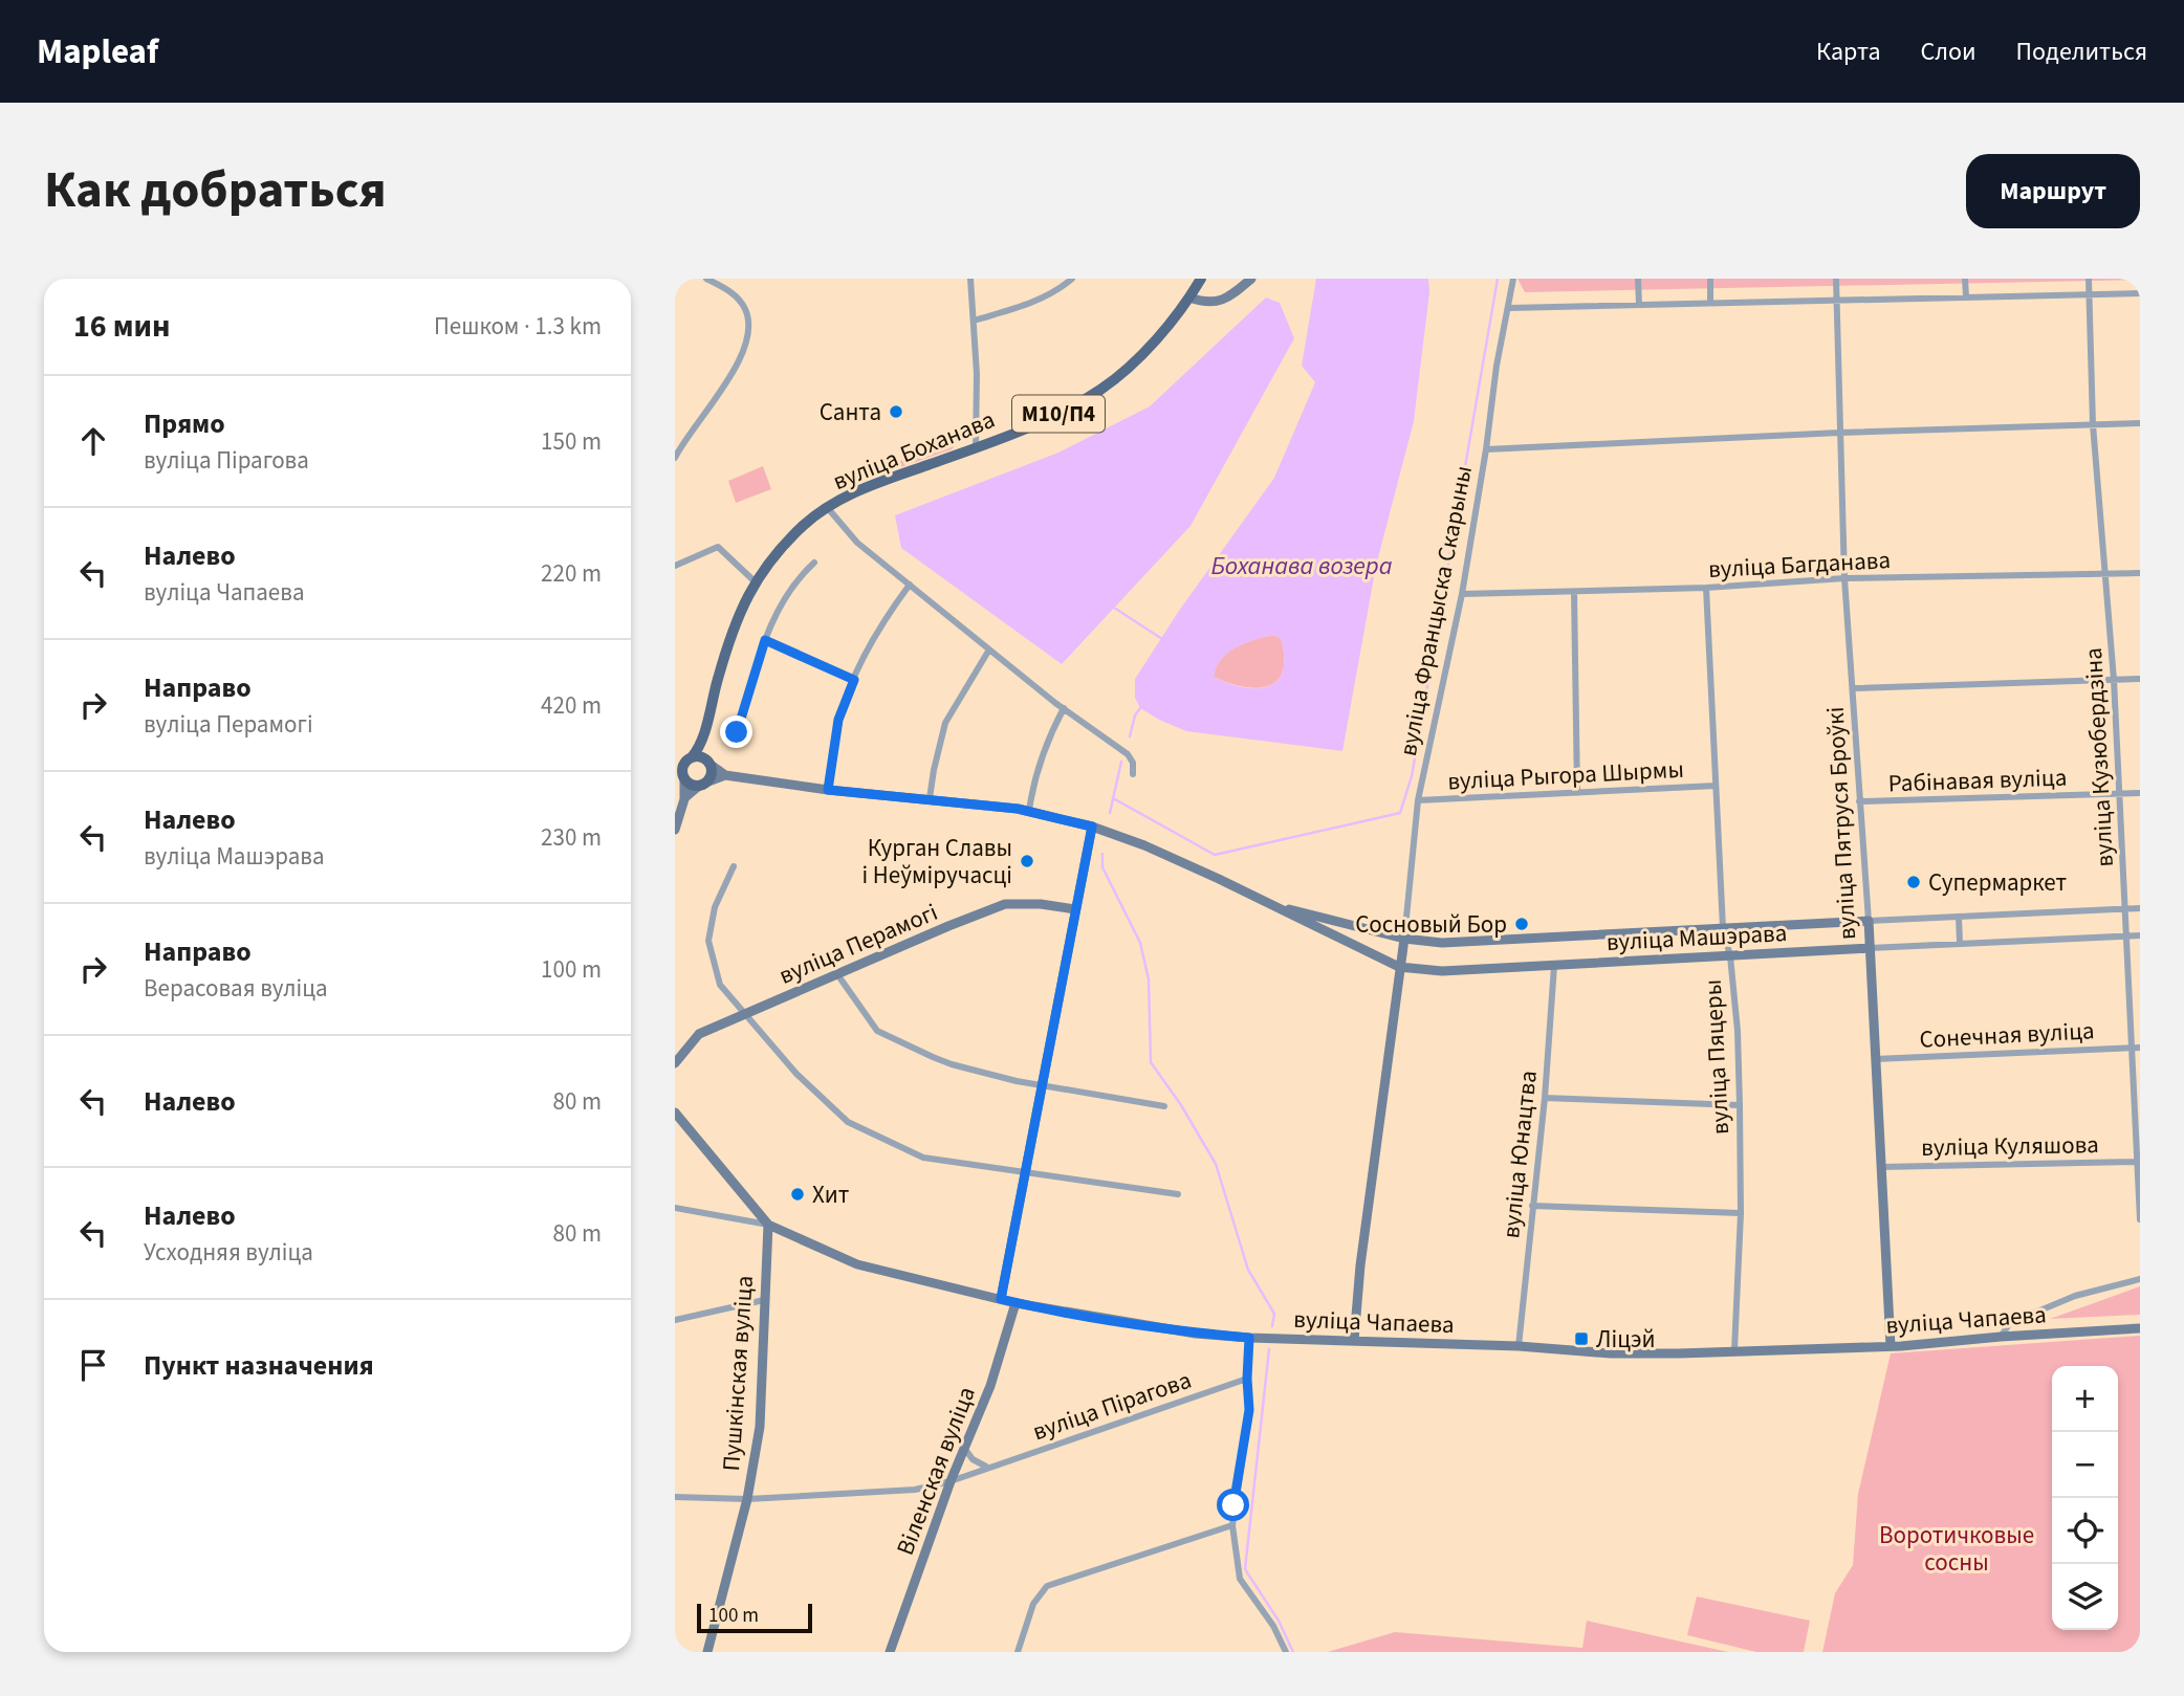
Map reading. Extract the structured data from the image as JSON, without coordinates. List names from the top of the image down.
{
  "streets": {
    "main road": ["М10/П4", "вуліца Боханава"],
    "street": [
      "вуліца Багданава",
      "вуліца Францыска Скарыны",
      "вуліца Кузюбердзіна",
      "вуліца Рыгора Шырмы",
      "Рабінавая вуліца",
      "вуліца Пятруся Броўкі",
      "вуліца Машэрава",
      "вуліца Перамогі",
      "Сонечная вуліца",
      "вуліца Пяцеры",
      "вуліца Куляшова",
      "вуліца Юнацтва",
      "вуліца Чапаева",
      "Пушкінская вуліца",
      "вуліца Пірагова",
      "Віленская вуліца"
    ]
  },
  "crossings": [
    ["М10/П4", "вуліца Боханава"],
    ["М10/П4", "вуліца Машэрава"],
    ["вуліца Багданава", "вуліца Францыска Скарыны"],
    ["вуліца Багданава", "вуліца Кузюбердзіна"],
    ["вуліца Багданава", "вуліца Пятруся Броўкі"],
    ["вуліца Багданава", "вуліца Пяцеры"],
    ["вуліца Францыска Скарыны", "вуліца Кузюбердзіна"],
    ["вуліца Францыска Скарыны", "вуліца Рыгора Шырмы"],
    ["вуліца Францыска Скарыны", "вуліца Пятруся Броўкі"],
    ["вуліца Францыска Скарыны", "вуліца Машэрава"],
    ["вуліца Францыска Скарыны", "вуліца Чапаева"],
    ["вуліца Кузюбердзіна", "Рабінавая вуліца"],
    ["вуліца Кузюбердзіна", "вуліца Машэрава"],
    ["вуліца Кузюбердзіна", "Сонечная вуліца"],
    ["вуліца Кузюбердзіна", "вуліца Куляшова"],
    ["вуліца Рыгора Шырмы", "вуліца Пяцеры"],
    ["Рабінавая вуліца", "вуліца Пятруся Броўкі"],
    ["вуліца Пятруся Броўкі", "вуліца Машэрава"],
    ["вуліца Пятруся Броўкі", "Сонечная вуліца"],
    ["вуліца Пятруся Броўкі", "вуліца Куляшова"],
    ["вуліца Пятруся Броўкі", "вуліца Чапаева"],
    ["вуліца Машэрава", "вуліца Пяцеры"],
    ["вуліца Машэрава", "вуліца Юнацтва"],
    ["вуліца Пяцеры", "вуліца Чапаева"],
    ["вуліца Юнацтва", "вуліца Чапаева"],
    ["вуліца Чапаева", "Пушкінская вуліца"],
    ["вуліца Чапаева", "Віленская вуліца"],
    ["Пушкінская вуліца", "вуліца Пірагова"],
    ["вуліца Пірагова", "Віленская вуліца"]
  ],
  "water": ["Боханава возера"],
  "parks": ["Воротичковые сосны"],
  "places": {
    "other": [
      "Санта",
      "Курган Славы і Неўміручасці",
      "Супермаркет",
      "Сосновый Бор",
      "Хит"
    ],
    "transit": ["Ліцэй"]
  },
  "scale_bar": "100 m",
  "page": {
    "header": "Mapleaf",
    "nav": ["Карта", "Слои", "Поделиться"],
    "title": "Как добраться",
    "buttons": "Маршрут",
    "heading": ["16 мин", "Пешком · 1.3 km"],
    "list": [
      ["Прямо", "вуліца Пірагова", "150 m"],
      ["Налево", "вуліца Чапаева", "220 m"],
      ["Направо", "вуліца Перамогі", "420 m"],
      ["Налево", "вуліца Машэрава", "230 m"],
      ["Направо", "Верасовая вуліца", "100 m"],
      ["Налево", "80 m"],
      ["Налево", "Усходняя вуліца", "80 m"],
      "Пункт назначения"
    ],
    "map_buttons": ["+", "−"],
    "scale": "100 m"
  }
}
